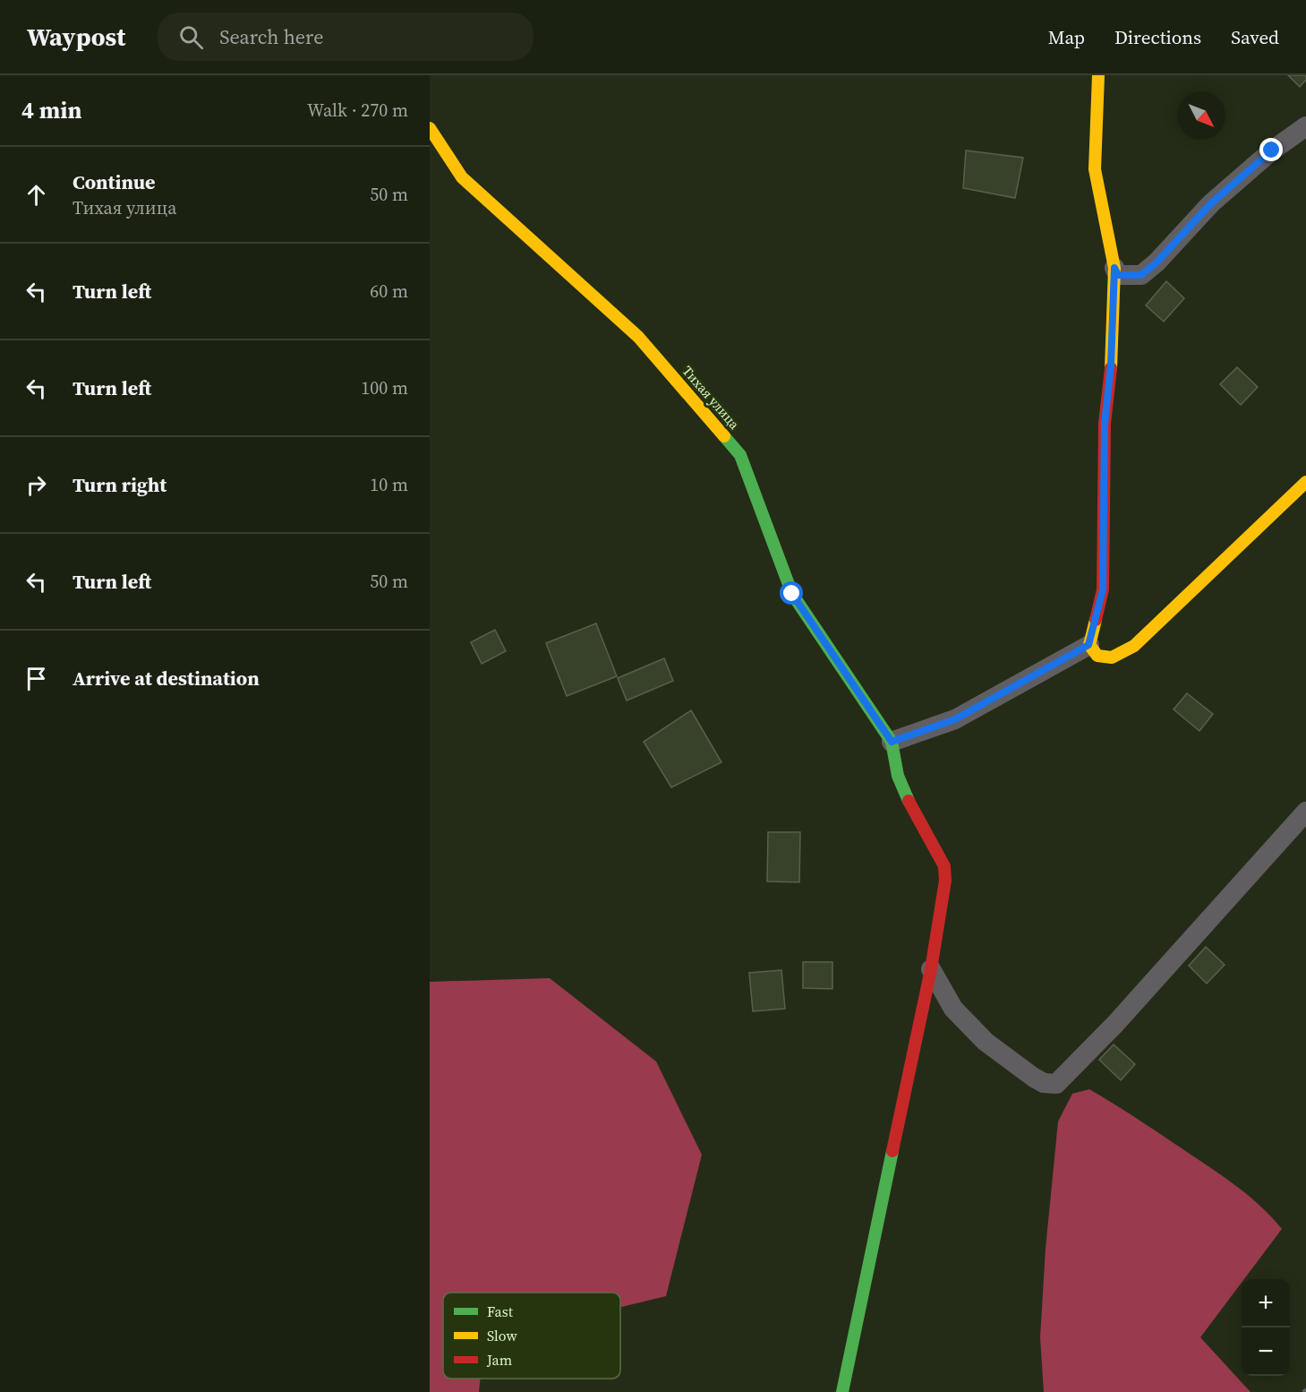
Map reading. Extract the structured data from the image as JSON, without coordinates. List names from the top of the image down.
{
  "streets": {
    "street": ["Тихая улица"]
  },
  "legend": ["Fast", "Slow", "Jam"],
  "north": "bottom right",
  "page": {
    "header": "Waypost",
    "search": "Search here",
    "nav": ["Map", "Directions", "Saved"],
    "heading": ["4 min", "Walk · 270 m"],
    "list": [
      ["Continue", "Тихая улица", "50 m"],
      ["Turn left", "60 m"],
      ["Turn left", "100 m"],
      ["Turn right", "10 m"],
      ["Turn left", "50 m"],
      "Arrive at destination"
    ],
    "map_buttons": ["+", "−"]
  }
}
